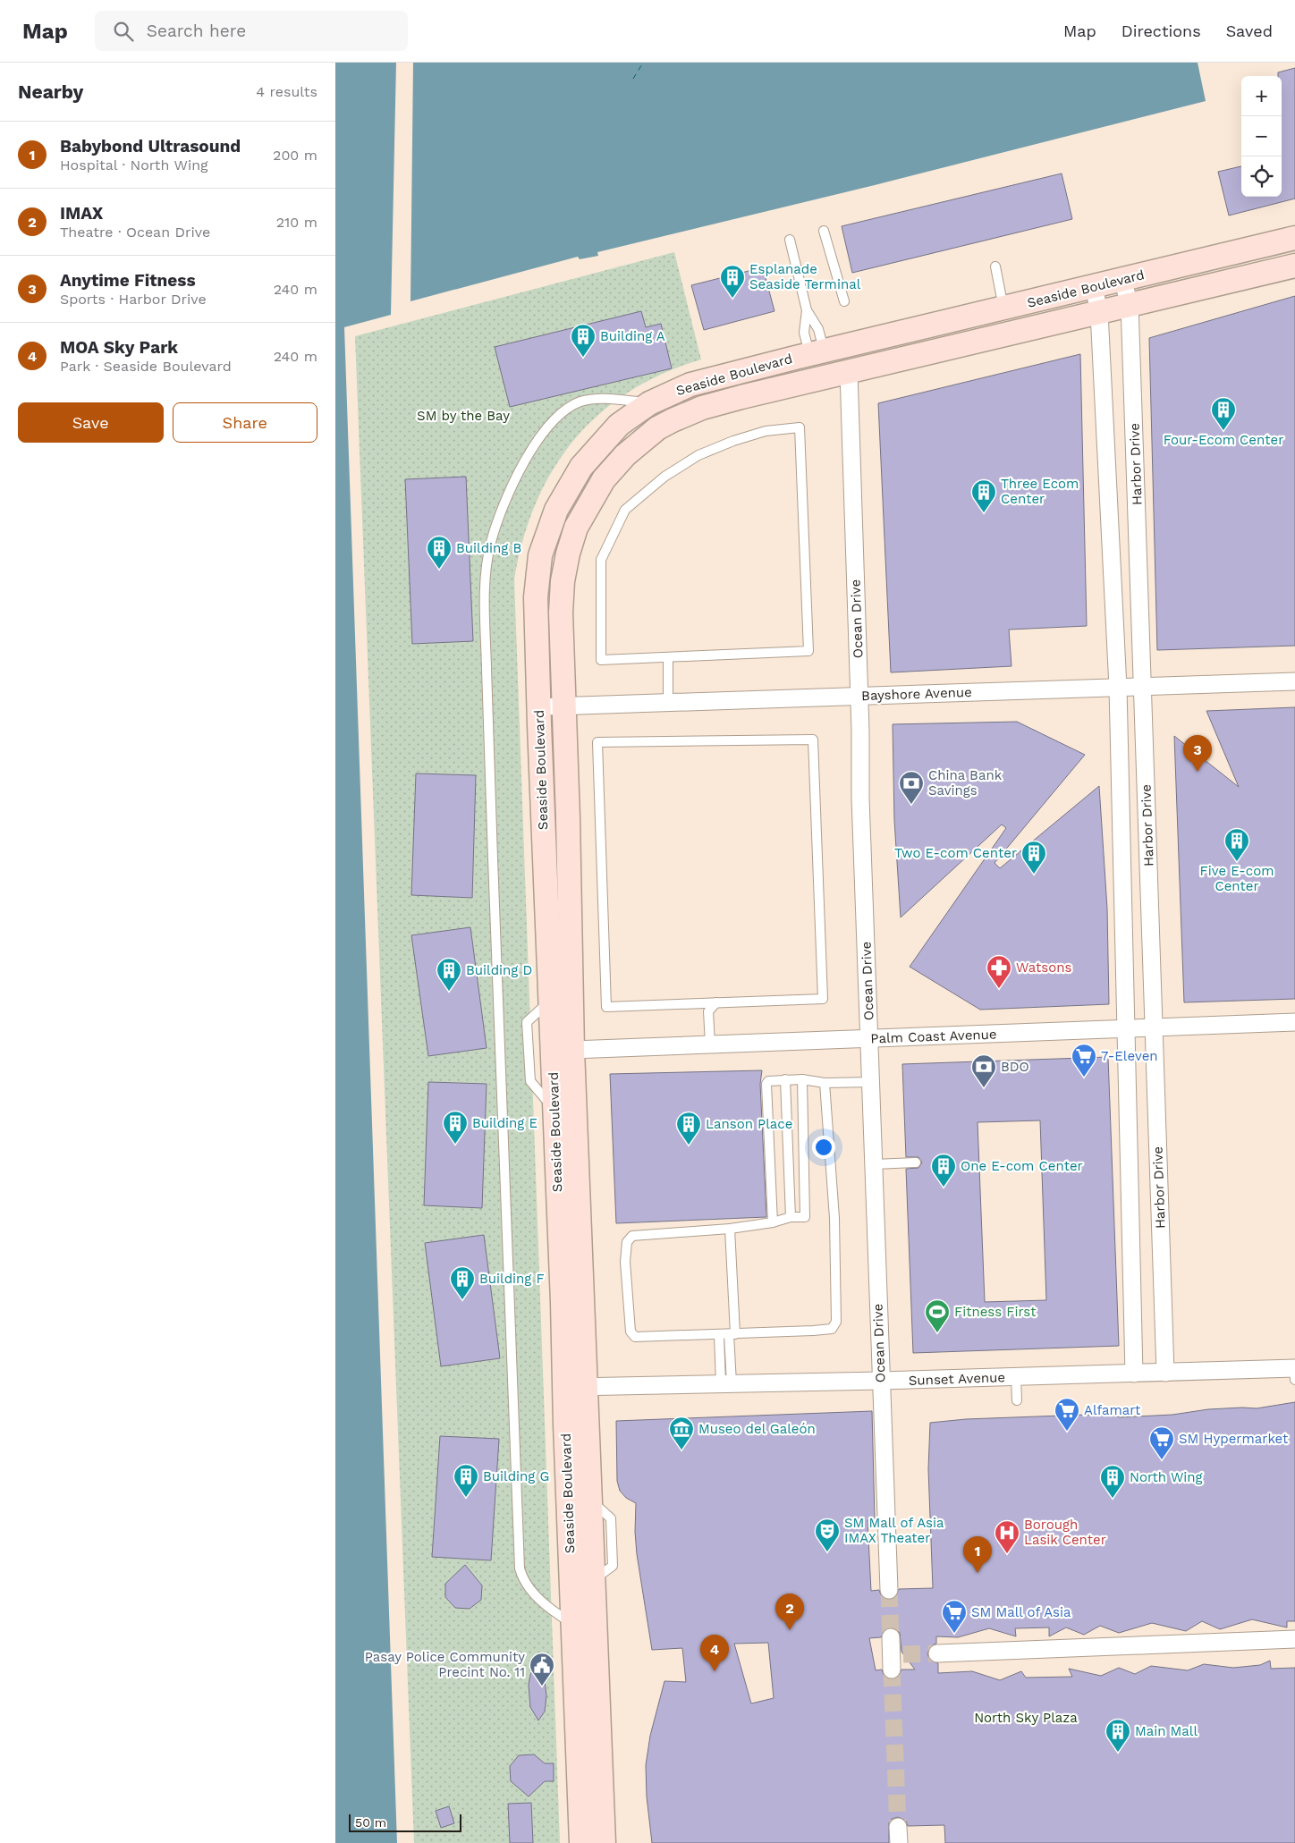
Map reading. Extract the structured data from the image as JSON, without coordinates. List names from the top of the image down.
{
  "streets": {
    "street": [
      "Seaside Boulevard",
      "Harbor Drive",
      "Ocean Drive",
      "Bayshore Avenue",
      "Palm Coast Avenue",
      "Sunset Avenue"
    ]
  },
  "crossings": [
    ["Seaside Boulevard", "Harbor Drive"],
    ["Seaside Boulevard", "Ocean Drive"],
    ["Seaside Boulevard", "Bayshore Avenue"],
    ["Seaside Boulevard", "Palm Coast Avenue"],
    ["Seaside Boulevard", "Sunset Avenue"],
    ["Harbor Drive", "Bayshore Avenue"],
    ["Harbor Drive", "Palm Coast Avenue"],
    ["Harbor Drive", "Sunset Avenue"],
    ["Ocean Drive", "Bayshore Avenue"],
    ["Ocean Drive", "Palm Coast Avenue"],
    ["Ocean Drive", "Sunset Avenue"]
  ],
  "parks": ["SM by the Bay", "North Sky Plaza"],
  "places": {
    "building": [
      "Esplanade Seaside Terminal",
      "Building A",
      "Four-Ecom Center",
      "Three Ecom Center",
      "Building B",
      "Five E-com Center",
      "Two E-com Center",
      "Building D",
      "Building E",
      "Lanson Place",
      "One E-com Center",
      "Building F",
      "Building G",
      "North Wing",
      "Main Mall"
    ],
    "bank": ["China Bank Savings", "BDO"],
    "pharmacy": ["Watsons"],
    "supermarket": [
      "7-Eleven",
      "Alfamart",
      "SM Hypermarket",
      "SM Mall of Asia"
    ],
    "sports": ["Fitness First"],
    "museum": ["Museo del Galeón"],
    "theatre": ["SM Mall of Asia IMAX Theater"],
    "hospital": ["Borough Lasik Center"],
    "public building": ["Pasay Police Community Precint No. 11"]
  },
  "scale_bar": "50 m",
  "page": {
    "header": "Map",
    "search": "Search here",
    "nav": ["Map", "Directions", "Saved"],
    "heading": ["Nearby", "4 results"],
    "map_buttons": ["+", "−"],
    "list": [
      {
        "mark": "1",
        "name": "Babybond Ultrasound",
        "note": "Hospital · North Wing",
        "value": "200 m"
      },
      {
        "mark": "2",
        "name": "IMAX",
        "note": "Theatre · Ocean Drive",
        "value": "210 m"
      },
      {
        "mark": "3",
        "name": "Anytime Fitness",
        "note": "Sports · Harbor Drive",
        "value": "240 m"
      },
      {
        "mark": "4",
        "name": "MOA Sky Park",
        "note": "Park · Seaside Boulevard",
        "value": "240 m"
      }
    ],
    "buttons": ["Save", "Share"],
    "pins": [
      "3",
      "1",
      "2",
      "4"
    ],
    "scale": "50 m"
  }
}
